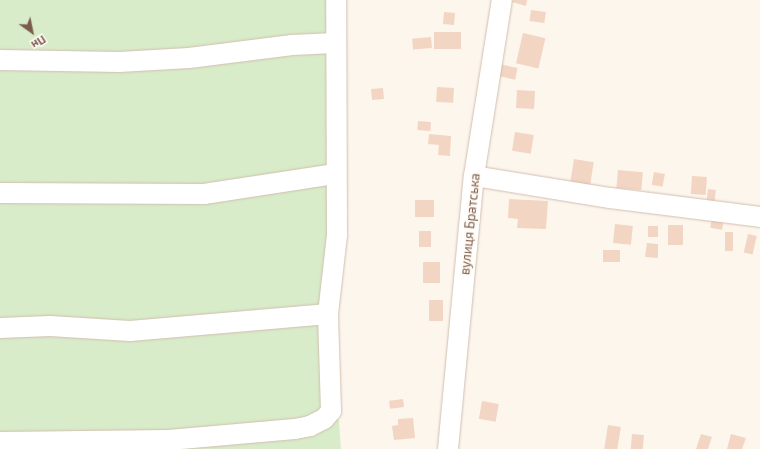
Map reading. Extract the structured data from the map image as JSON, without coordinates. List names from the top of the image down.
{
  "streets": {
    "street": ["вулиця Братська"]
  },
  "north": "bottom right"
}
